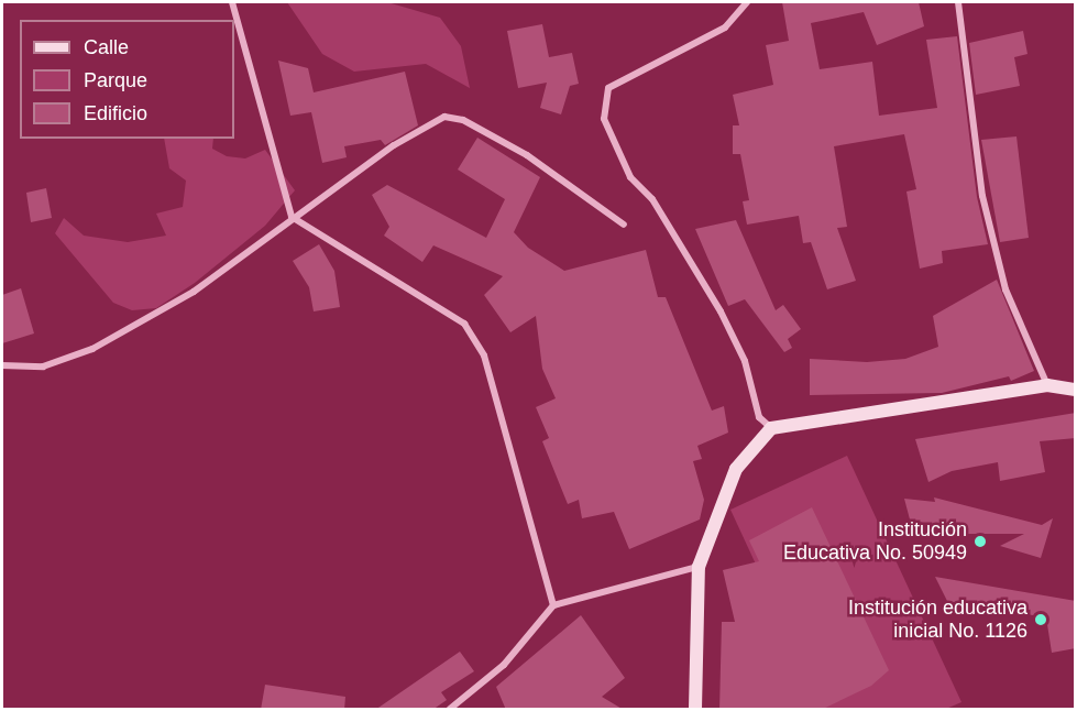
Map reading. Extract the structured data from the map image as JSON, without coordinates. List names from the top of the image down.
{
  "places": ["Institución Educativa No. 50949", "Institución educativa inicial No. 1126"],
  "legend": ["Calle", "Parque", "Edificio"]
}
